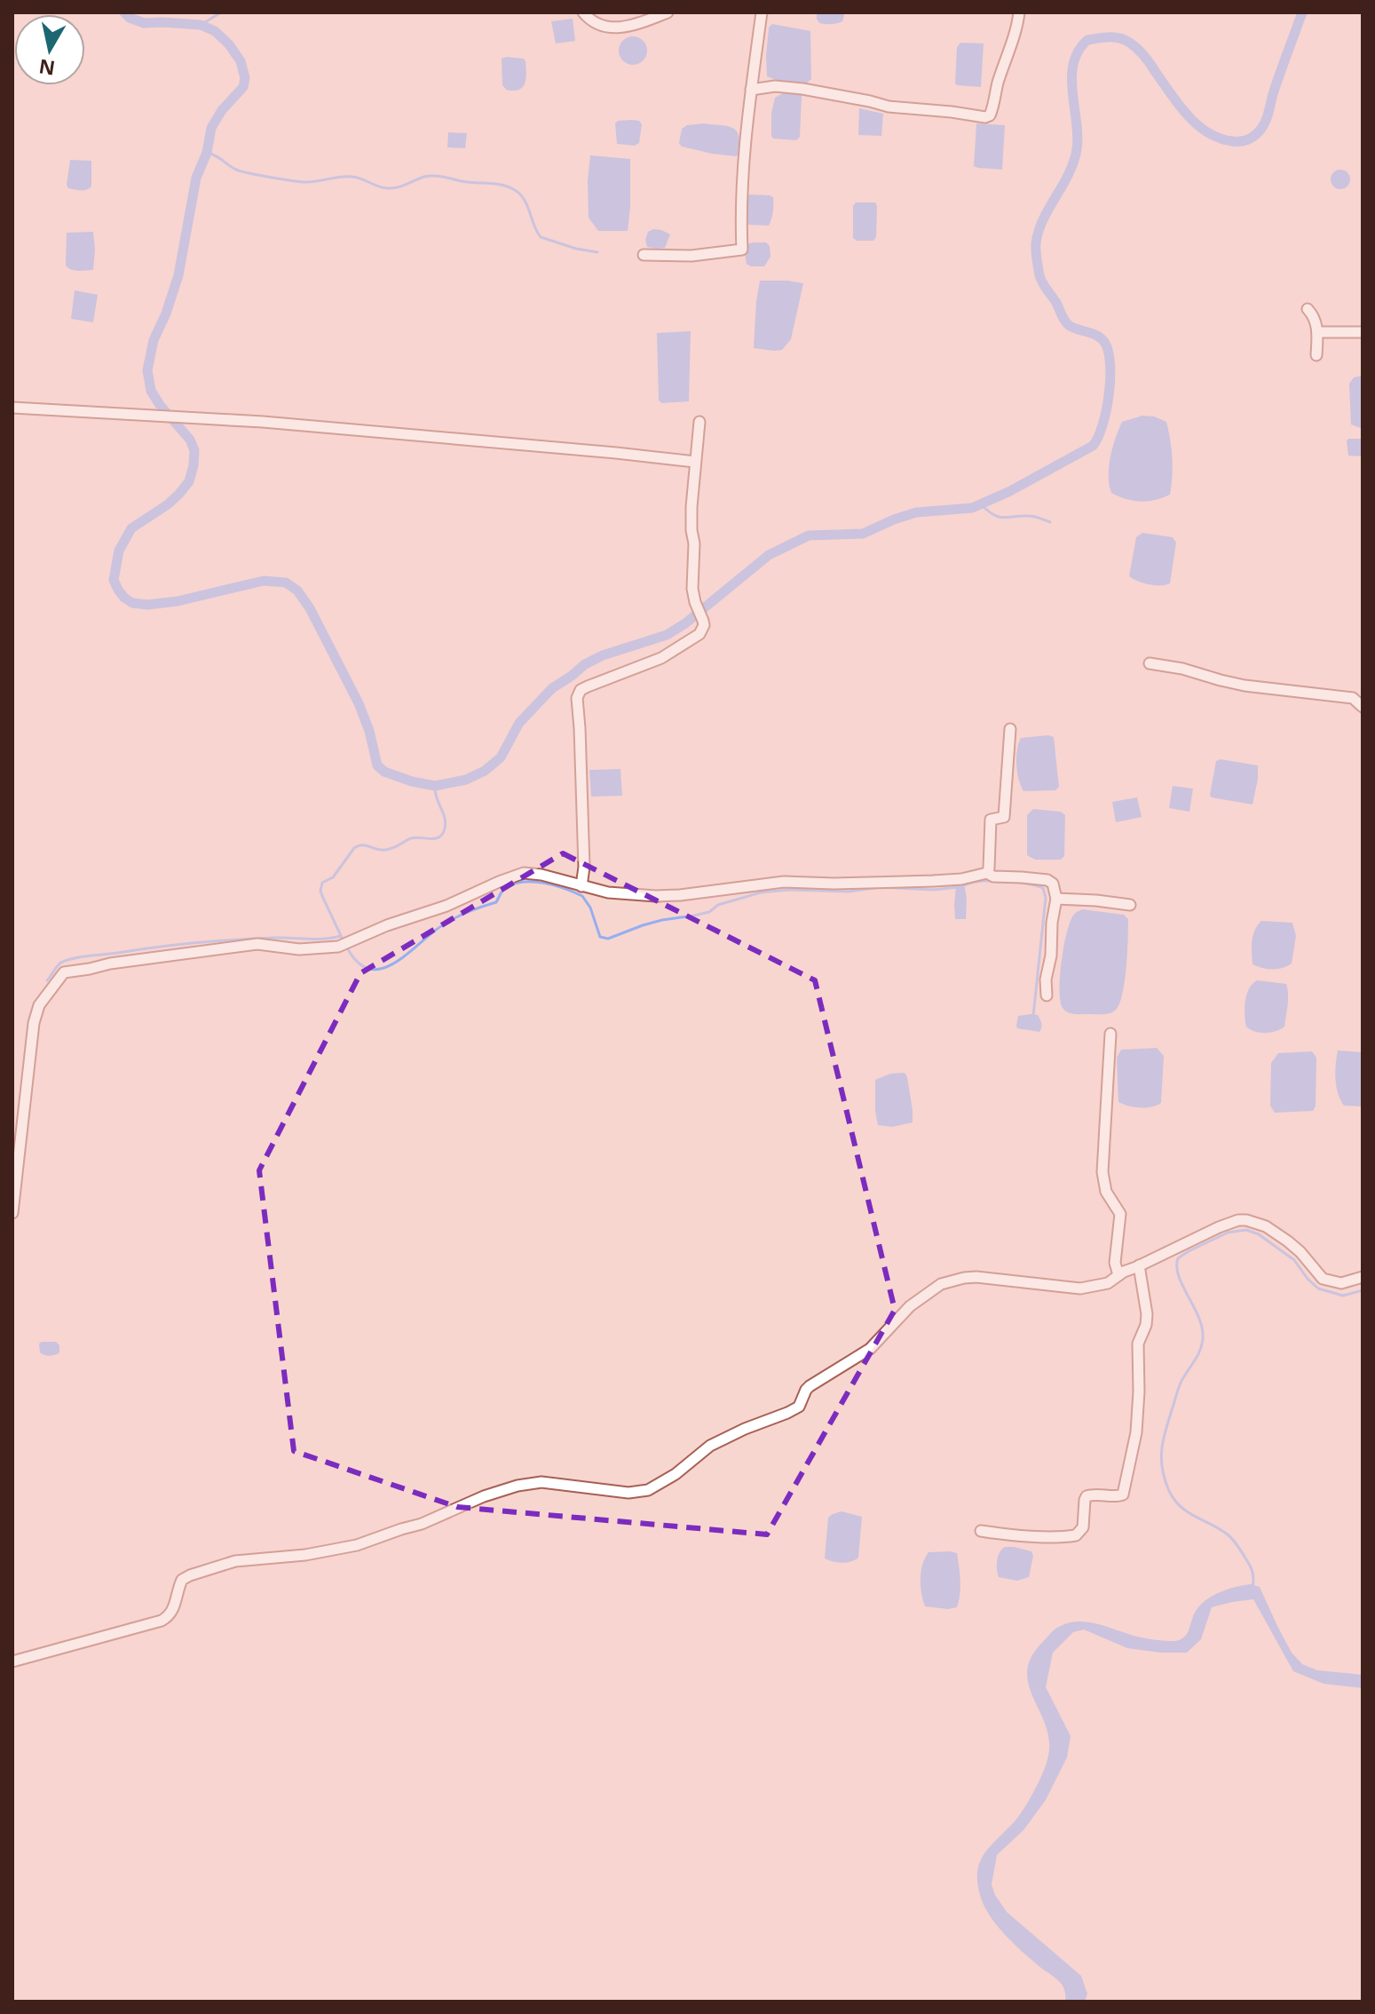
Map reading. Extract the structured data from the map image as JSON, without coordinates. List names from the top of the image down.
{
  "north": "bottom"
}
